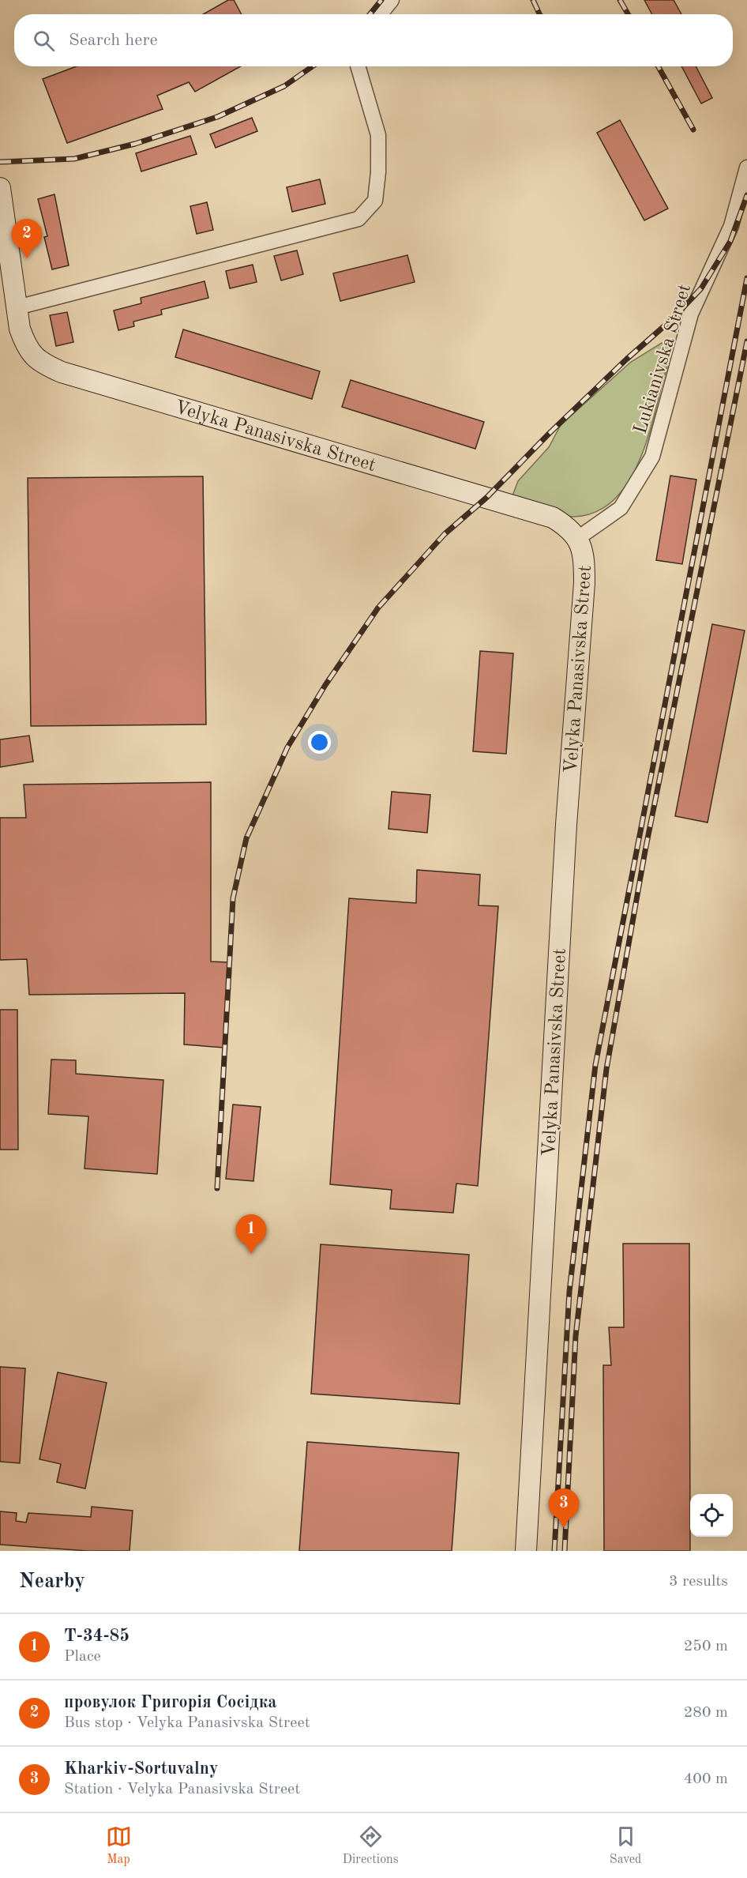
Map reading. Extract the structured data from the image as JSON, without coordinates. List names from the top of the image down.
{
  "streets": {
    "street": ["Lukianivska Street", "Velyka Panasivska Street"]
  },
  "crossings": [
    ["Lukianivska Street", "Velyka Panasivska Street"]
  ],
  "page": {
    "search": "Search here",
    "pins": ["2", "1", "3"],
    "heading": ["Nearby", "3 results"],
    "list": [
      {
        "mark": "1",
        "name": "Т-34-85",
        "note": "Place",
        "value": "250 m"
      },
      {
        "mark": "2",
        "name": "провулок Григорія Сосідка",
        "note": "Bus stop · Velyka Panasivska Street",
        "value": "280 m"
      },
      {
        "mark": "3",
        "name": "Kharkіv-Sortuvalny",
        "note": "Station · Velyka Panasivska Street",
        "value": "400 m"
      }
    ],
    "nav": ["Map", "Directions", "Saved"]
  }
}
